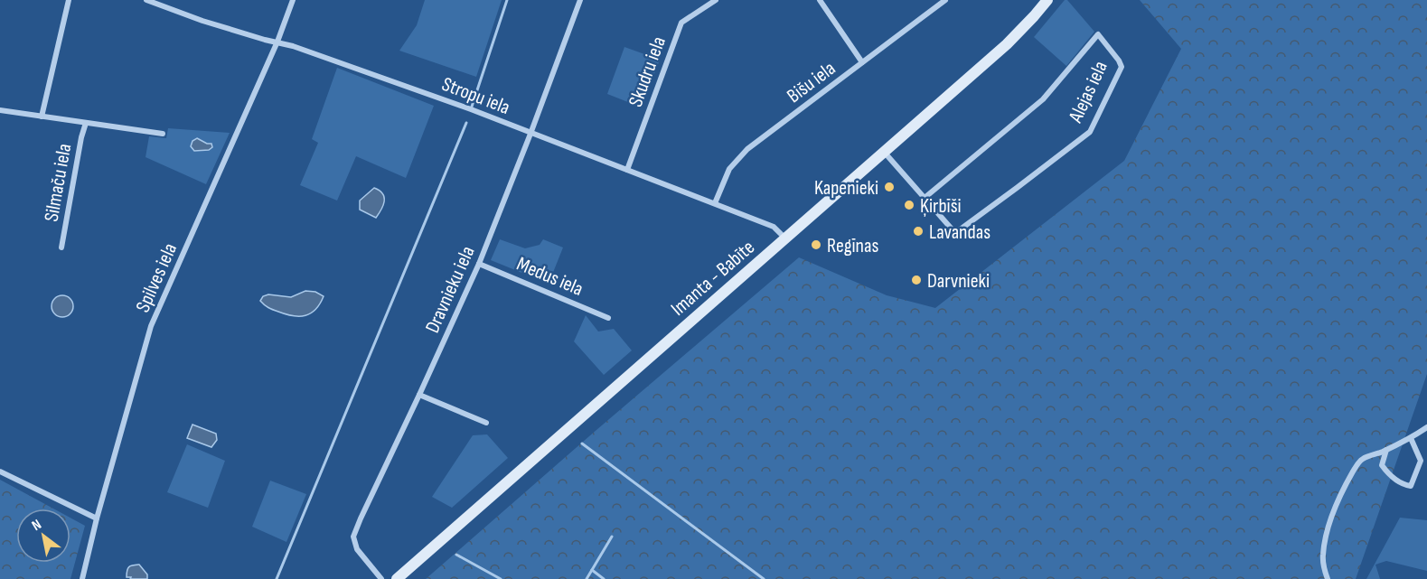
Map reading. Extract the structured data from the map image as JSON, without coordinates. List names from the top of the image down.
{
  "streets": {
    "main road": ["Imanta - Babīte"],
    "street": [
      "Skudru iela",
      "Bišu iela",
      "Alejas iela",
      "Stropu iela",
      "Silmaču iela",
      "Medus iela",
      "Spilves iela",
      "Dravnieku iela"
    ]
  },
  "crossings": [
    ["Skudru iela", "Stropu iela"],
    ["Bišu iela", "Stropu iela"],
    ["Stropu iela", "Spilves iela"],
    ["Stropu iela", "Imanta - Babīte"],
    ["Stropu iela", "Dravnieku iela"],
    ["Medus iela", "Dravnieku iela"]
  ],
  "places": [
    "Kapenieki",
    "Ķirbīši",
    "Lavandas",
    "Regīnas",
    "Darvnieki"
  ],
  "north": "top left"
}
